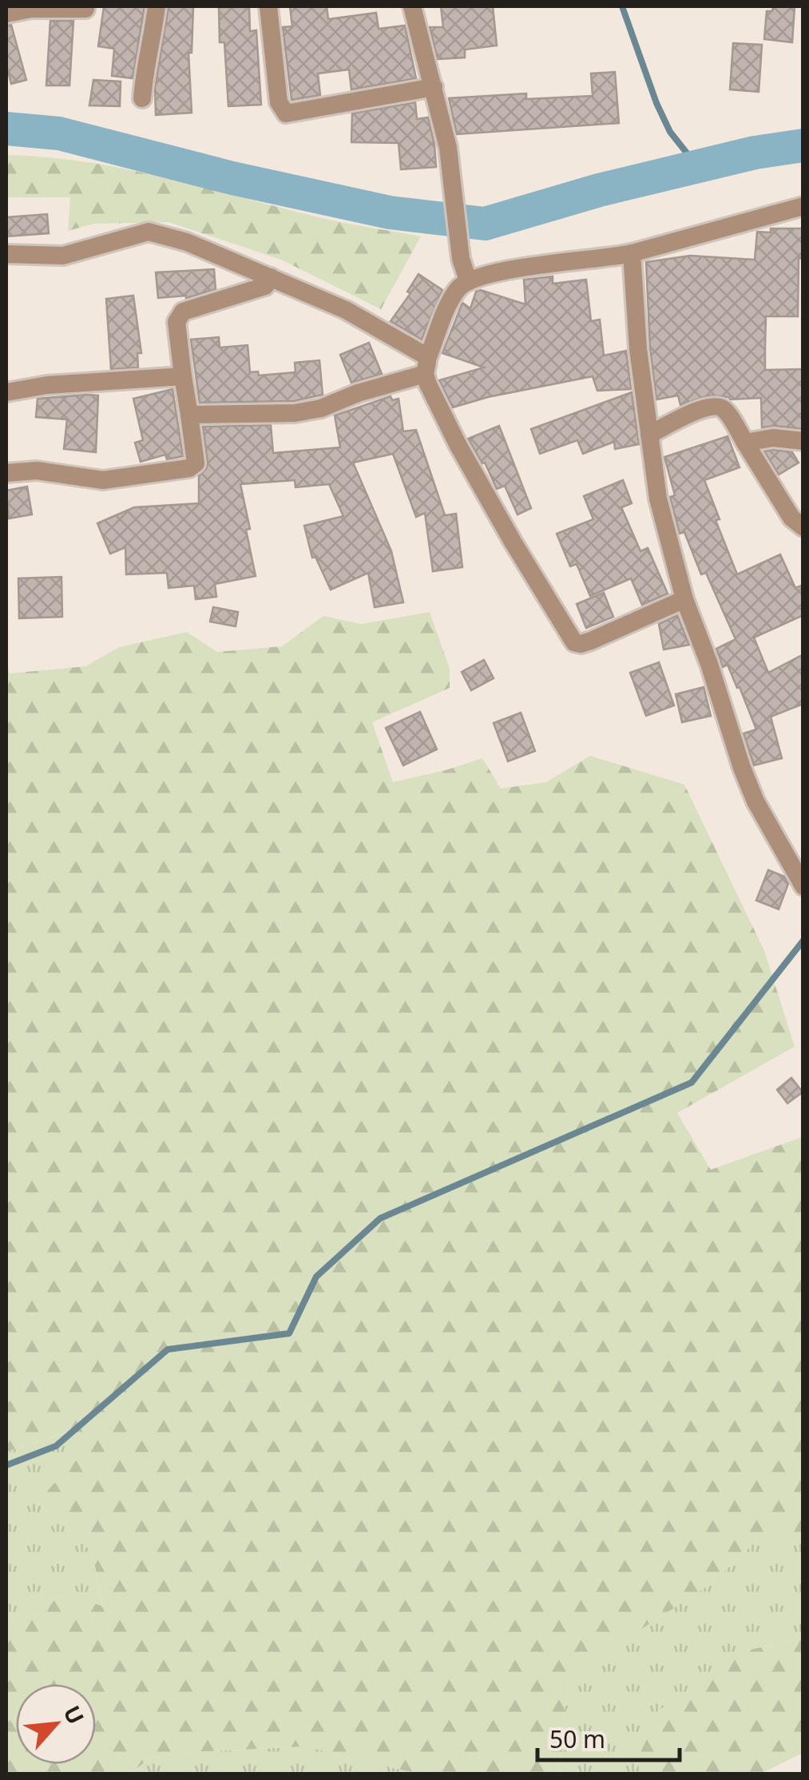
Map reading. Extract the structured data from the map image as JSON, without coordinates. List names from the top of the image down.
{
  "scale_bar": "50 m",
  "north": "top right"
}
